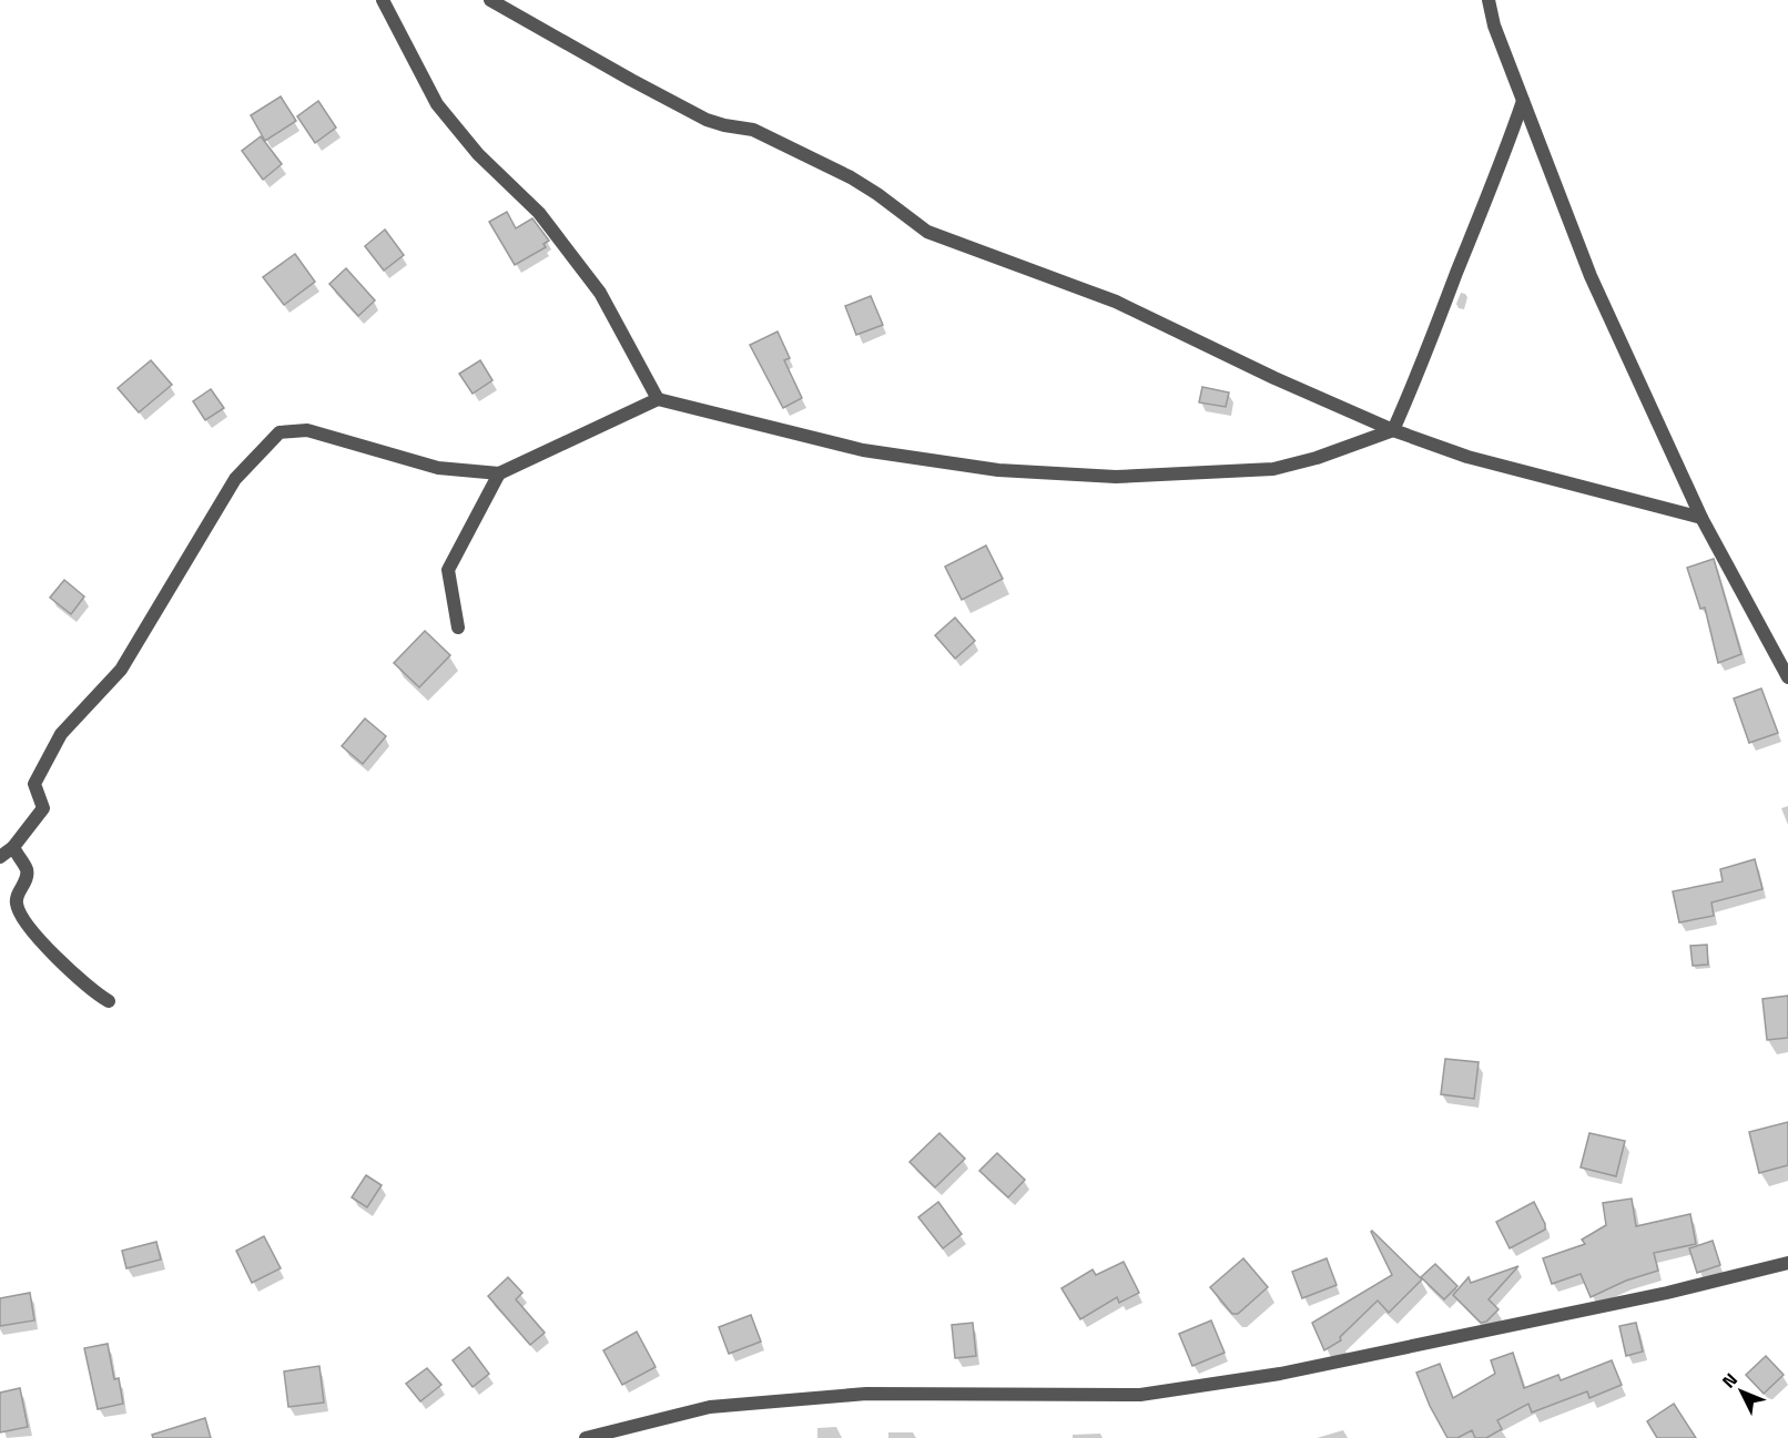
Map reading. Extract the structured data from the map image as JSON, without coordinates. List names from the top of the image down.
{
  "north": "top left"
}
